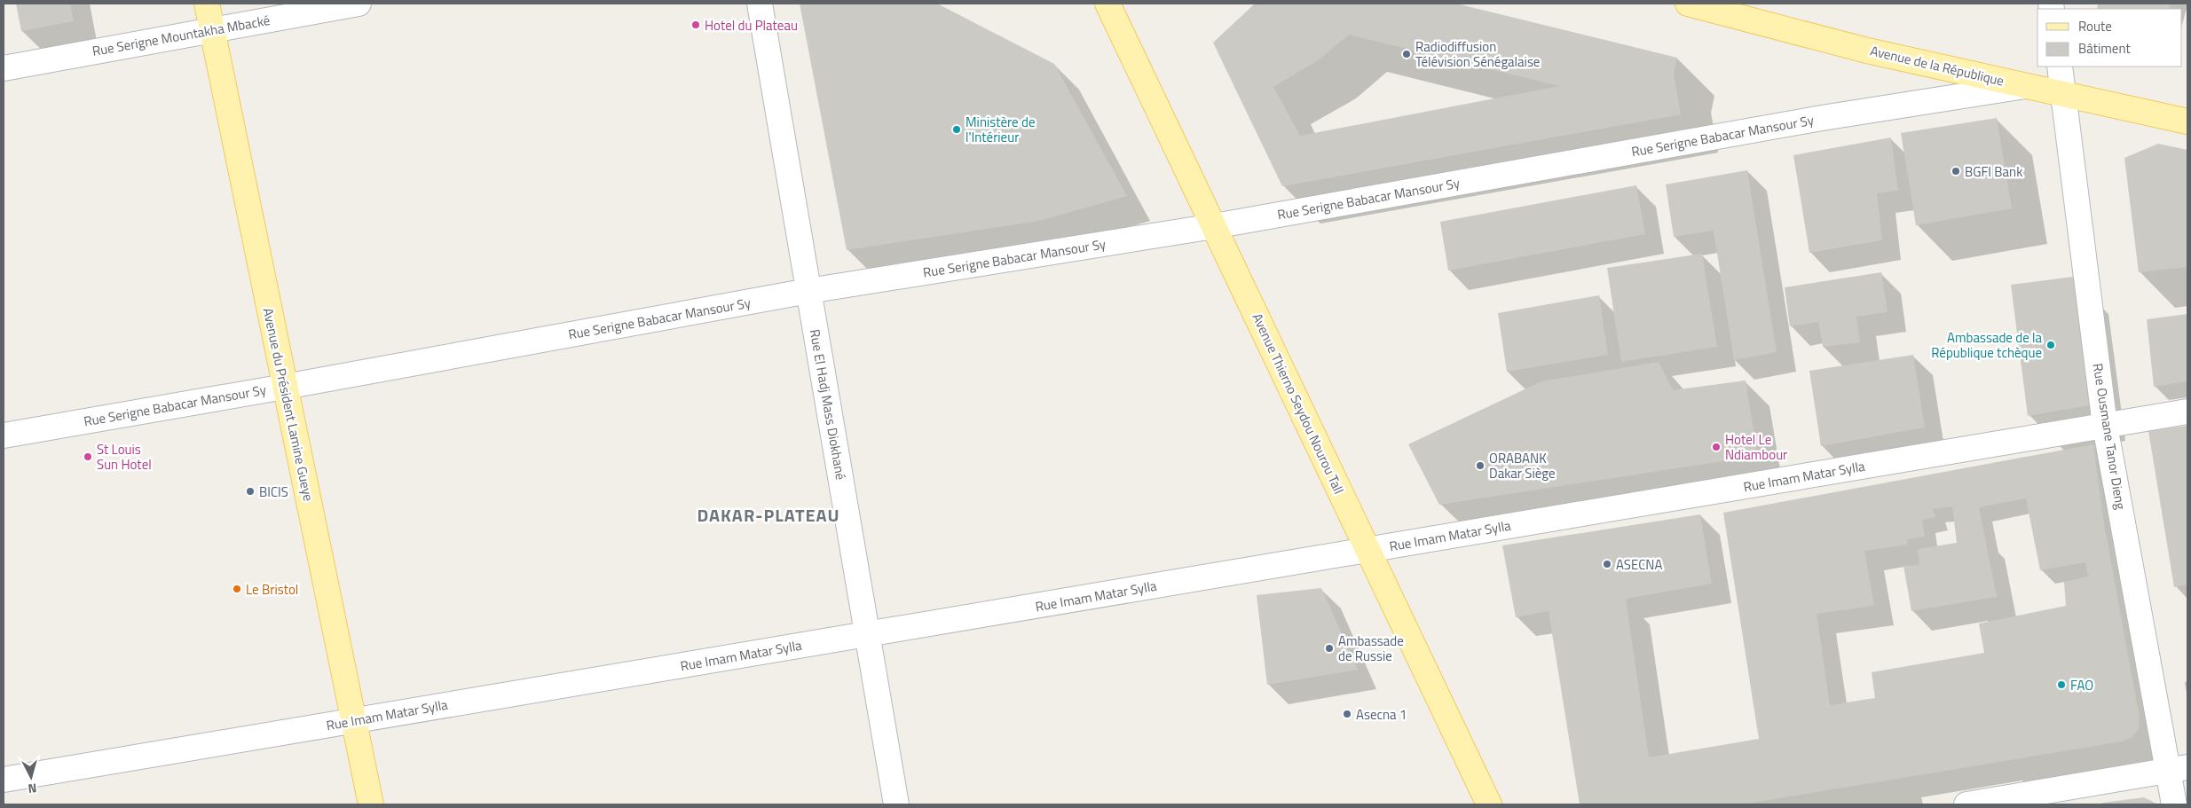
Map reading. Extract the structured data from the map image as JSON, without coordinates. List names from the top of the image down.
{
  "streets": {
    "main road": ["Avenue de la République", "Avenue Thierno Seydou Nourou Tall", "Avenue du Président Lamine Gueye"],
    "street": [
      "Rue Serigne Mountakha Mbacké",
      "Rue Serigne Babacar Mansour Sy",
      "Rue El Hadj Mass Diokhané",
      "Rue Ousmane Tanor Dieng",
      "Rue Imam Matar Sylla"
    ]
  },
  "crossings": [
    ["Rue Serigne Mountakha Mbacké", "Avenue du Président Lamine Gueye"],
    ["Avenue de la République", "Rue Serigne Babacar Mansour Sy"],
    ["Avenue de la République", "Rue Ousmane Tanor Dieng"],
    ["Rue Serigne Babacar Mansour Sy", "Avenue Thierno Seydou Nourou Tall"],
    ["Rue Serigne Babacar Mansour Sy", "Avenue du Président Lamine Gueye"],
    ["Rue Serigne Babacar Mansour Sy", "Rue El Hadj Mass Diokhané"],
    ["Avenue Thierno Seydou Nourou Tall", "Rue Imam Matar Sylla"],
    ["Avenue du Président Lamine Gueye", "Rue Imam Matar Sylla"],
    ["Rue El Hadj Mass Diokhané", "Rue Imam Matar Sylla"],
    ["Rue Ousmane Tanor Dieng", "Rue Imam Matar Sylla"]
  ],
  "districts": ["DAKAR-PLATEAU"],
  "places": [
    "Hotel du Plateau",
    "Radiodiffusion Télévision Sénégalaise",
    "Ministère de l'Intérieur",
    "BGFI Bank",
    "Ambassade de la République tchèque",
    "Hotel Le Ndiambour",
    "St Louis Sun Hotel",
    "ORABANK Dakar Siège",
    "BICIS",
    "ASECNA",
    "Le Bristol",
    "Ambassade de Russie",
    "FAO",
    "Asecna 1"
  ],
  "legend": ["Route", "Bâtiment"],
  "north": "bottom"
}
